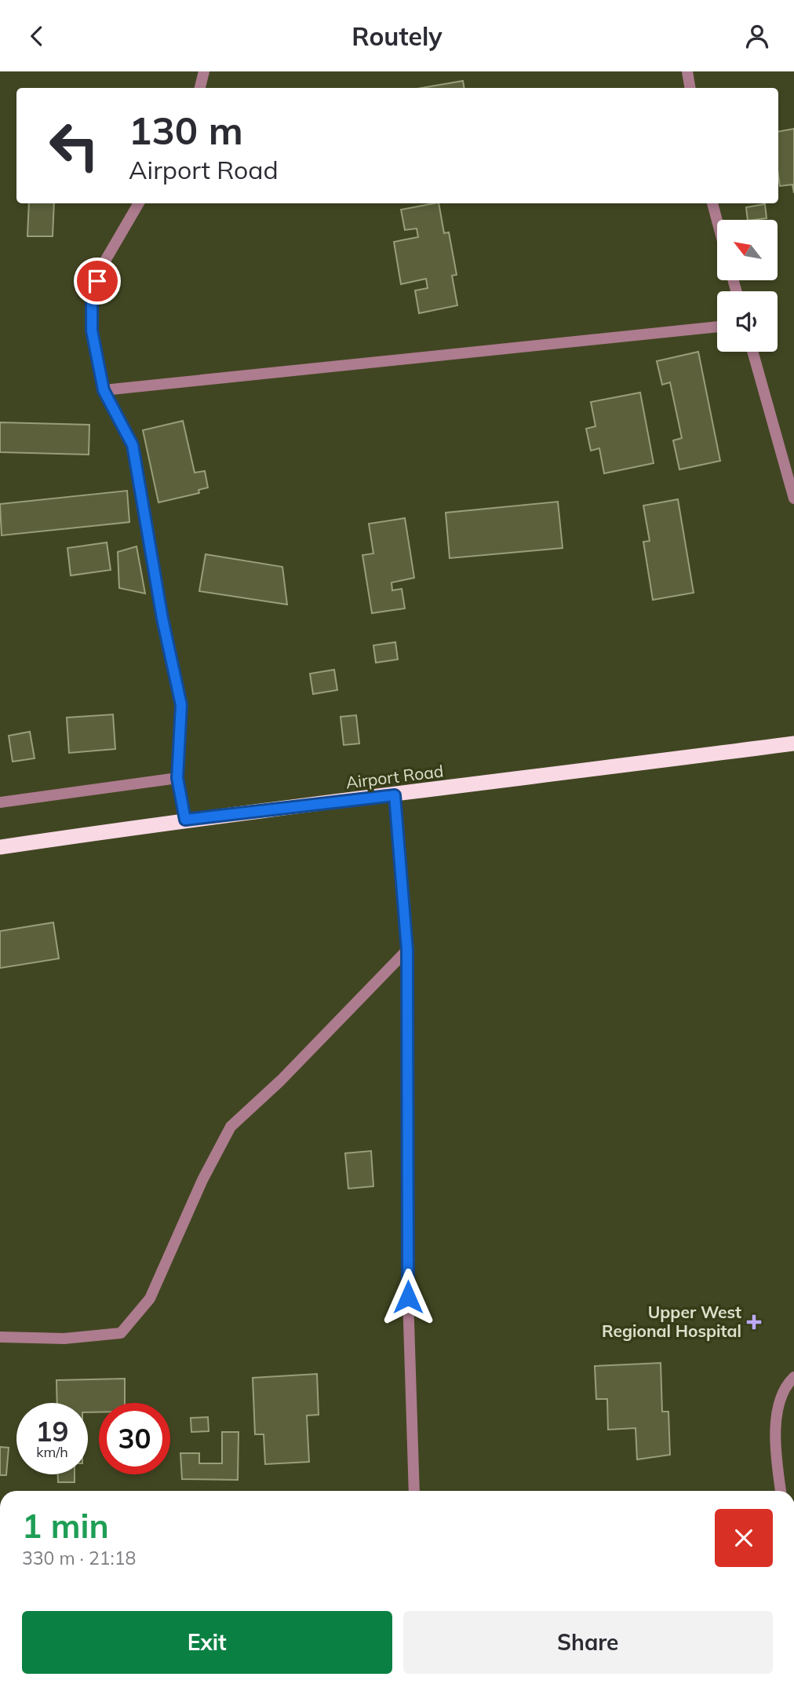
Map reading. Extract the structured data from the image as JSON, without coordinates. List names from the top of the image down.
{
  "streets": {
    "highway": ["Airport Road"]
  },
  "places": {
    "health": ["Upper West Regional Hospital"]
  },
  "north": "top left",
  "page": {
    "header": "Routely",
    "turn": ["130 m", "Airport Road"],
    "speed": "19 km/h",
    "limit": "30",
    "heading": ["1 min", "330 m · 21:18"],
    "buttons": ["Exit", "Share"]
  }
}
